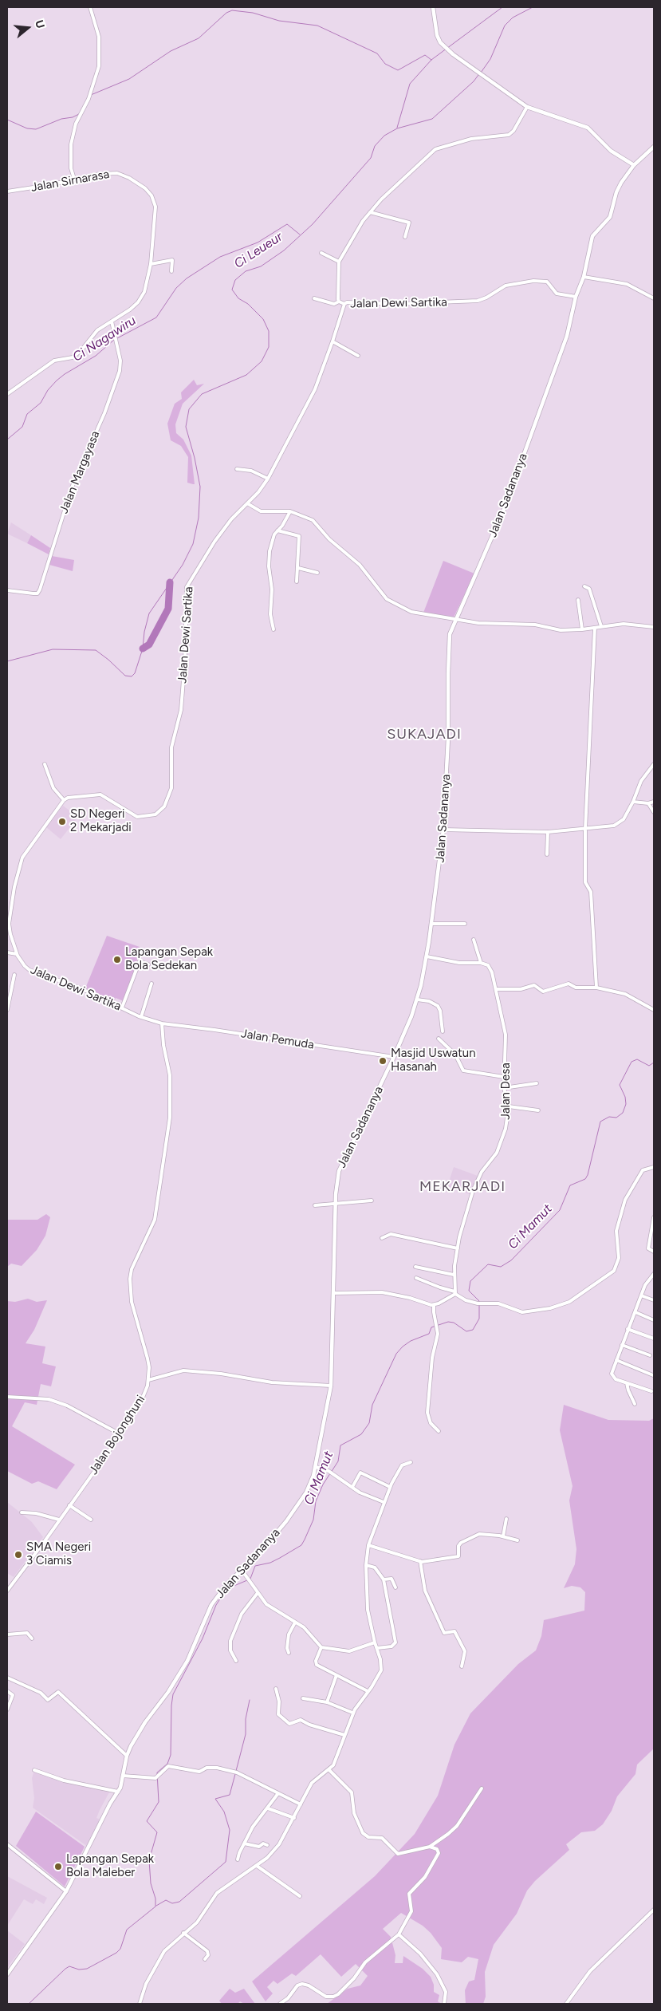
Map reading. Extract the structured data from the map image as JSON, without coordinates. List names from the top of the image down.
{
  "streets": {
    "street": [
      "Jalan Sirnarasa",
      "Jalan Dewi Sartika",
      "Jalan Margayasa",
      "Jalan Sadananya",
      "Jalan Pemuda",
      "Jalan Desa",
      "Jalan Bojonghuni"
    ]
  },
  "crossings": [
    ["Jalan Sirnarasa", "Jalan Margayasa"],
    ["Jalan Dewi Sartika", "Jalan Sadananya"],
    ["Jalan Dewi Sartika", "Jalan Pemuda"],
    ["Jalan Dewi Sartika", "Jalan Bojonghuni"],
    ["Jalan Sadananya", "Jalan Pemuda"],
    ["Jalan Pemuda", "Jalan Bojonghuni"]
  ],
  "districts": ["SUKAJADI", "MEKARJADI"],
  "water": ["Ci Leueur", "Ci Nagawiru", "Ci Mamut"],
  "places": [
    "SD Negeri 2 Mekarjadi",
    "Lapangan Sepak Bola Sedekan",
    "Masjid Uswatun Hasanah",
    "SMA Negeri 3 Ciamis",
    "Lapangan Sepak Bola Maleber"
  ],
  "north": "right"
}
